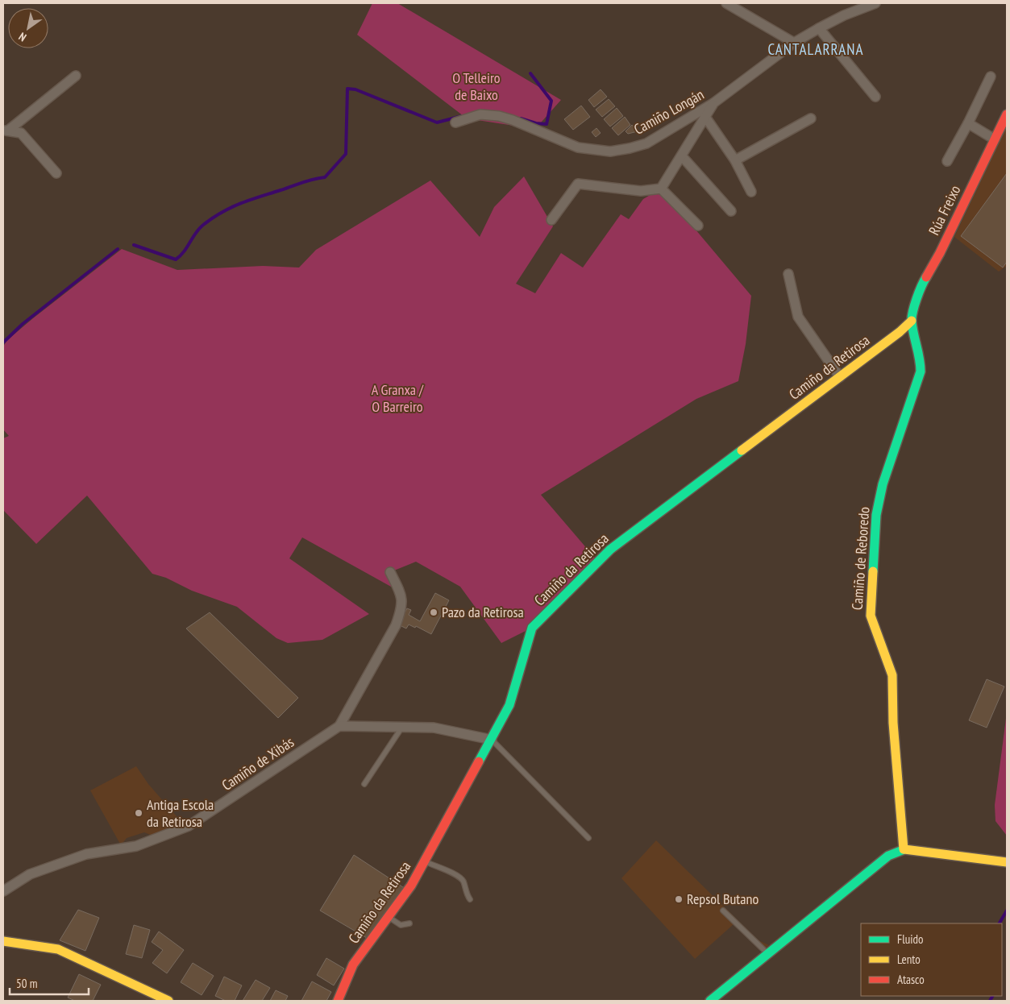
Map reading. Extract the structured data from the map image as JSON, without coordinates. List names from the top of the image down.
{
  "streets": {
    "street": [
      "Camiño Longán",
      "Rúa Freixo",
      "Camiño da Retirosa",
      "Camiño de Reboredo",
      "Camiño de Xibás"
    ]
  },
  "crossings": [
    ["Rúa Freixo", "Camiño da Retirosa"],
    ["Rúa Freixo", "Camiño de Reboredo"],
    ["Camiño da Retirosa", "Camiño de Reboredo"]
  ],
  "districts": ["CANTALARRANA"],
  "parks": ["O Telleiro de Baixo", "A Granxa / O Barreiro"],
  "places": ["Pazo da Retirosa", "Antiga Escola da Retirosa", "Repsol Butano"],
  "legend": ["Fluido", "Lento", "Atasco"],
  "scale_bar": "50 m",
  "north": "bottom left"
}
